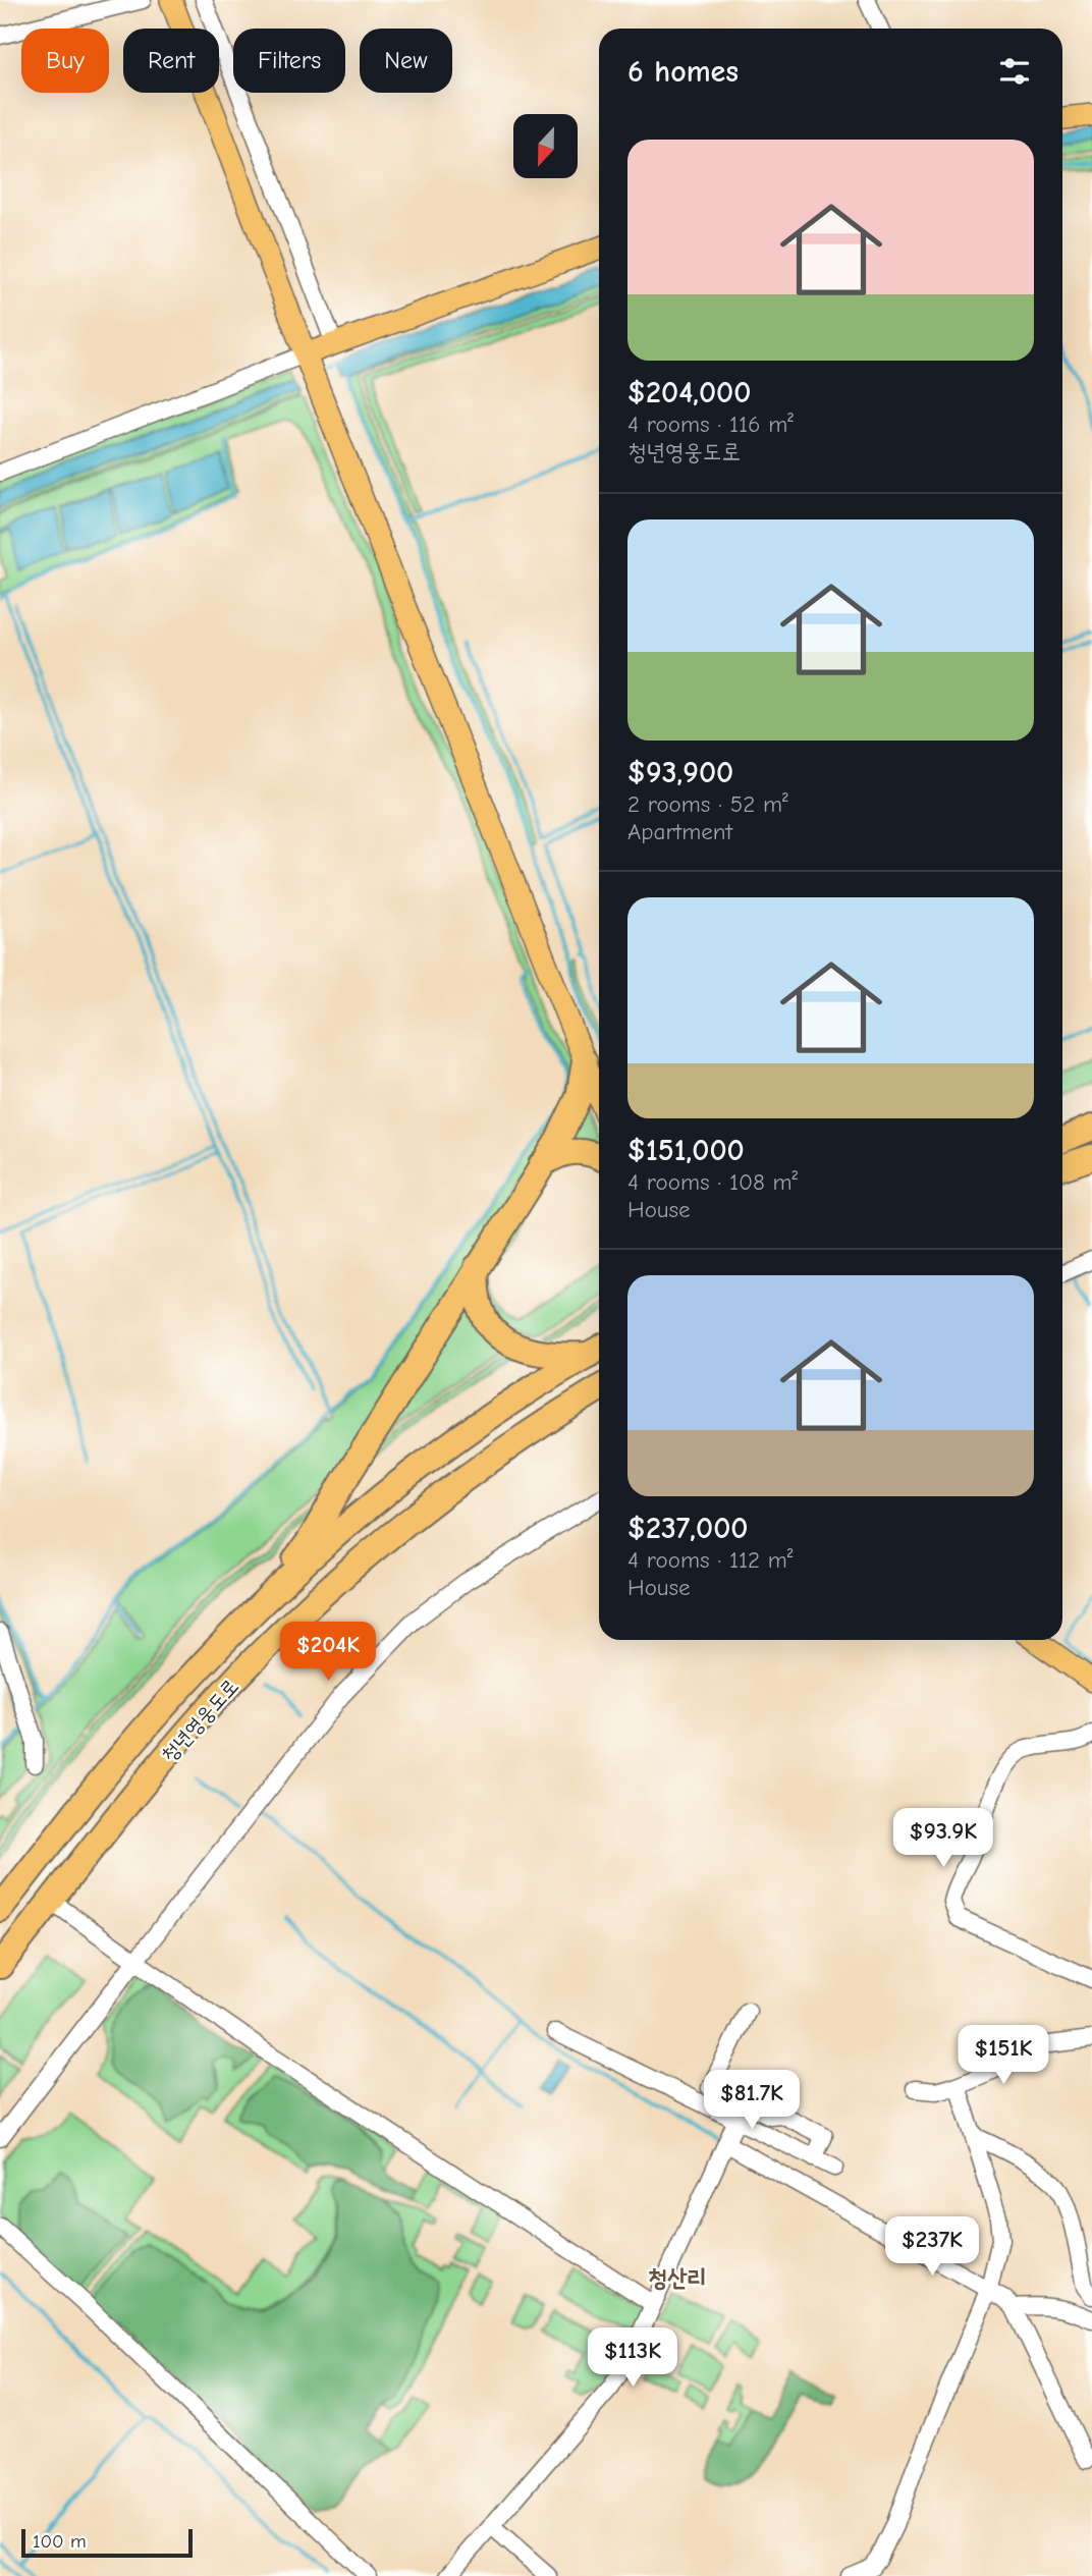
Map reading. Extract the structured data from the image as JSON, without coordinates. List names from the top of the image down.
{
  "streets": {
    "highway": ["청년영웅도로"]
  },
  "districts": ["청산리"],
  "scale_bar": "100 m",
  "north": "bottom",
  "page": {
    "chip": [
      "Buy",
      "Rent",
      "Filters",
      "New"
    ],
    "heading": "6 homes",
    "list": [
      {
        "name": "$204,000",
        "note": "4 rooms · 116 m² · 청년영웅도로"
      },
      {
        "name": "$93,900",
        "note": "2 rooms · 52 m² · Apartment"
      },
      {
        "name": "$151,000",
        "note": "4 rooms · 108 m² · House"
      },
      {
        "name": "$237,000",
        "note": "4 rooms · 112 m² · House"
      }
    ],
    "price": [
      "$204K",
      "$93.9K",
      "$151K",
      "$81.7K",
      "$237K",
      "$113K"
    ],
    "scale": "100 m"
  }
}
